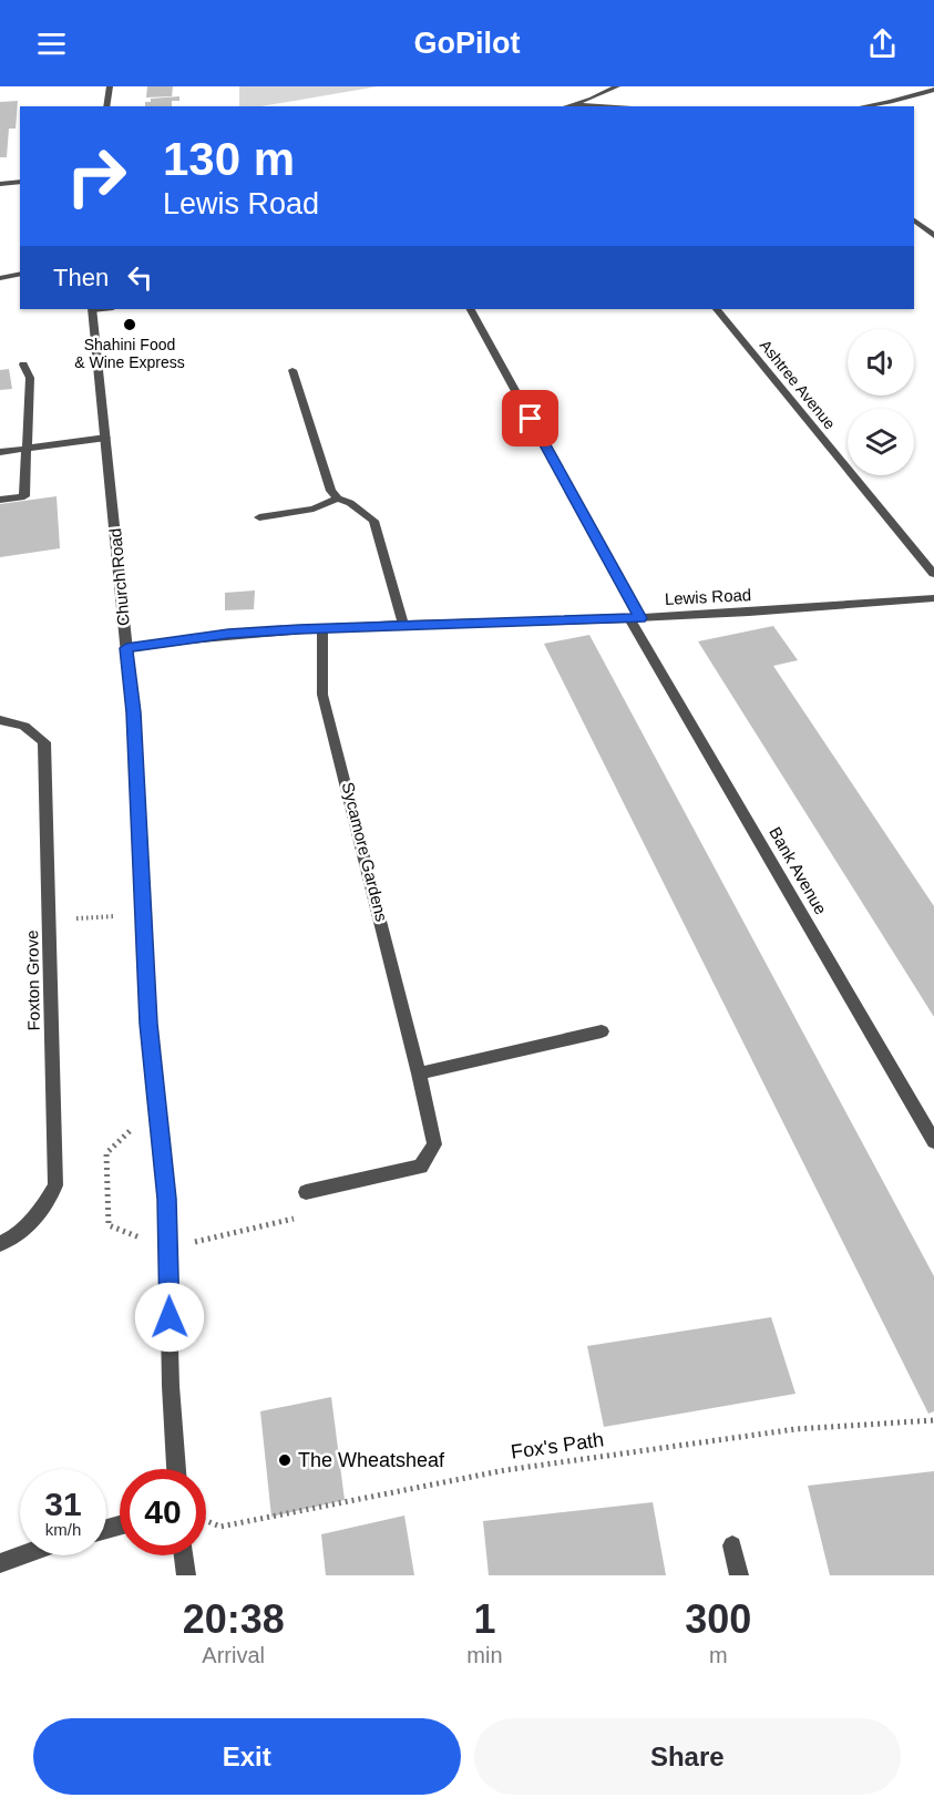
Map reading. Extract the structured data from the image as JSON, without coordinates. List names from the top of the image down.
{
  "streets": {
    "street": [
      "Ashtree Avenue",
      "Church Road",
      "Lewis Road",
      "Sycamore Gardens",
      "Bank Avenue",
      "Foxton Grove"
    ],
    "path": ["Fox's Path"]
  },
  "crossings": [
    ["Church Road", "Lewis Road"],
    ["Lewis Road", "Sycamore Gardens"],
    ["Lewis Road", "Bank Avenue"]
  ],
  "places": ["Shahini Food & Wine Express", "The Wheatsheaf"],
  "page": {
    "header": "GoPilot",
    "turn": ["130 m", "Lewis Road"],
    "then": "Then",
    "speed": "31 km/h",
    "limit": "40",
    "eta": [
      "20:38",
      "Arrival",
      "1",
      "min",
      "300",
      "m"
    ],
    "buttons": ["Exit", "Share"]
  }
}
